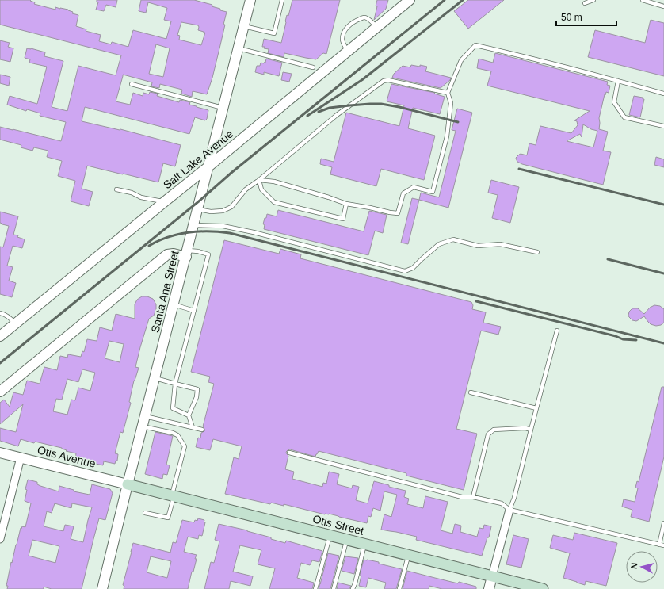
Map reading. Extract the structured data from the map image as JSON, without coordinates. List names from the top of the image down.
{
  "streets": {
    "main road": ["Otis Street"],
    "street": ["Salt Lake Avenue", "Santa Ana Street", "Otis Avenue"]
  },
  "crossings": [
    ["Salt Lake Avenue", "Santa Ana Street"],
    ["Santa Ana Street", "Otis Avenue"],
    ["Santa Ana Street", "Otis Street"],
    ["Otis Avenue", "Otis Street"]
  ],
  "scale_bar": "50 m",
  "north": "left"
}
